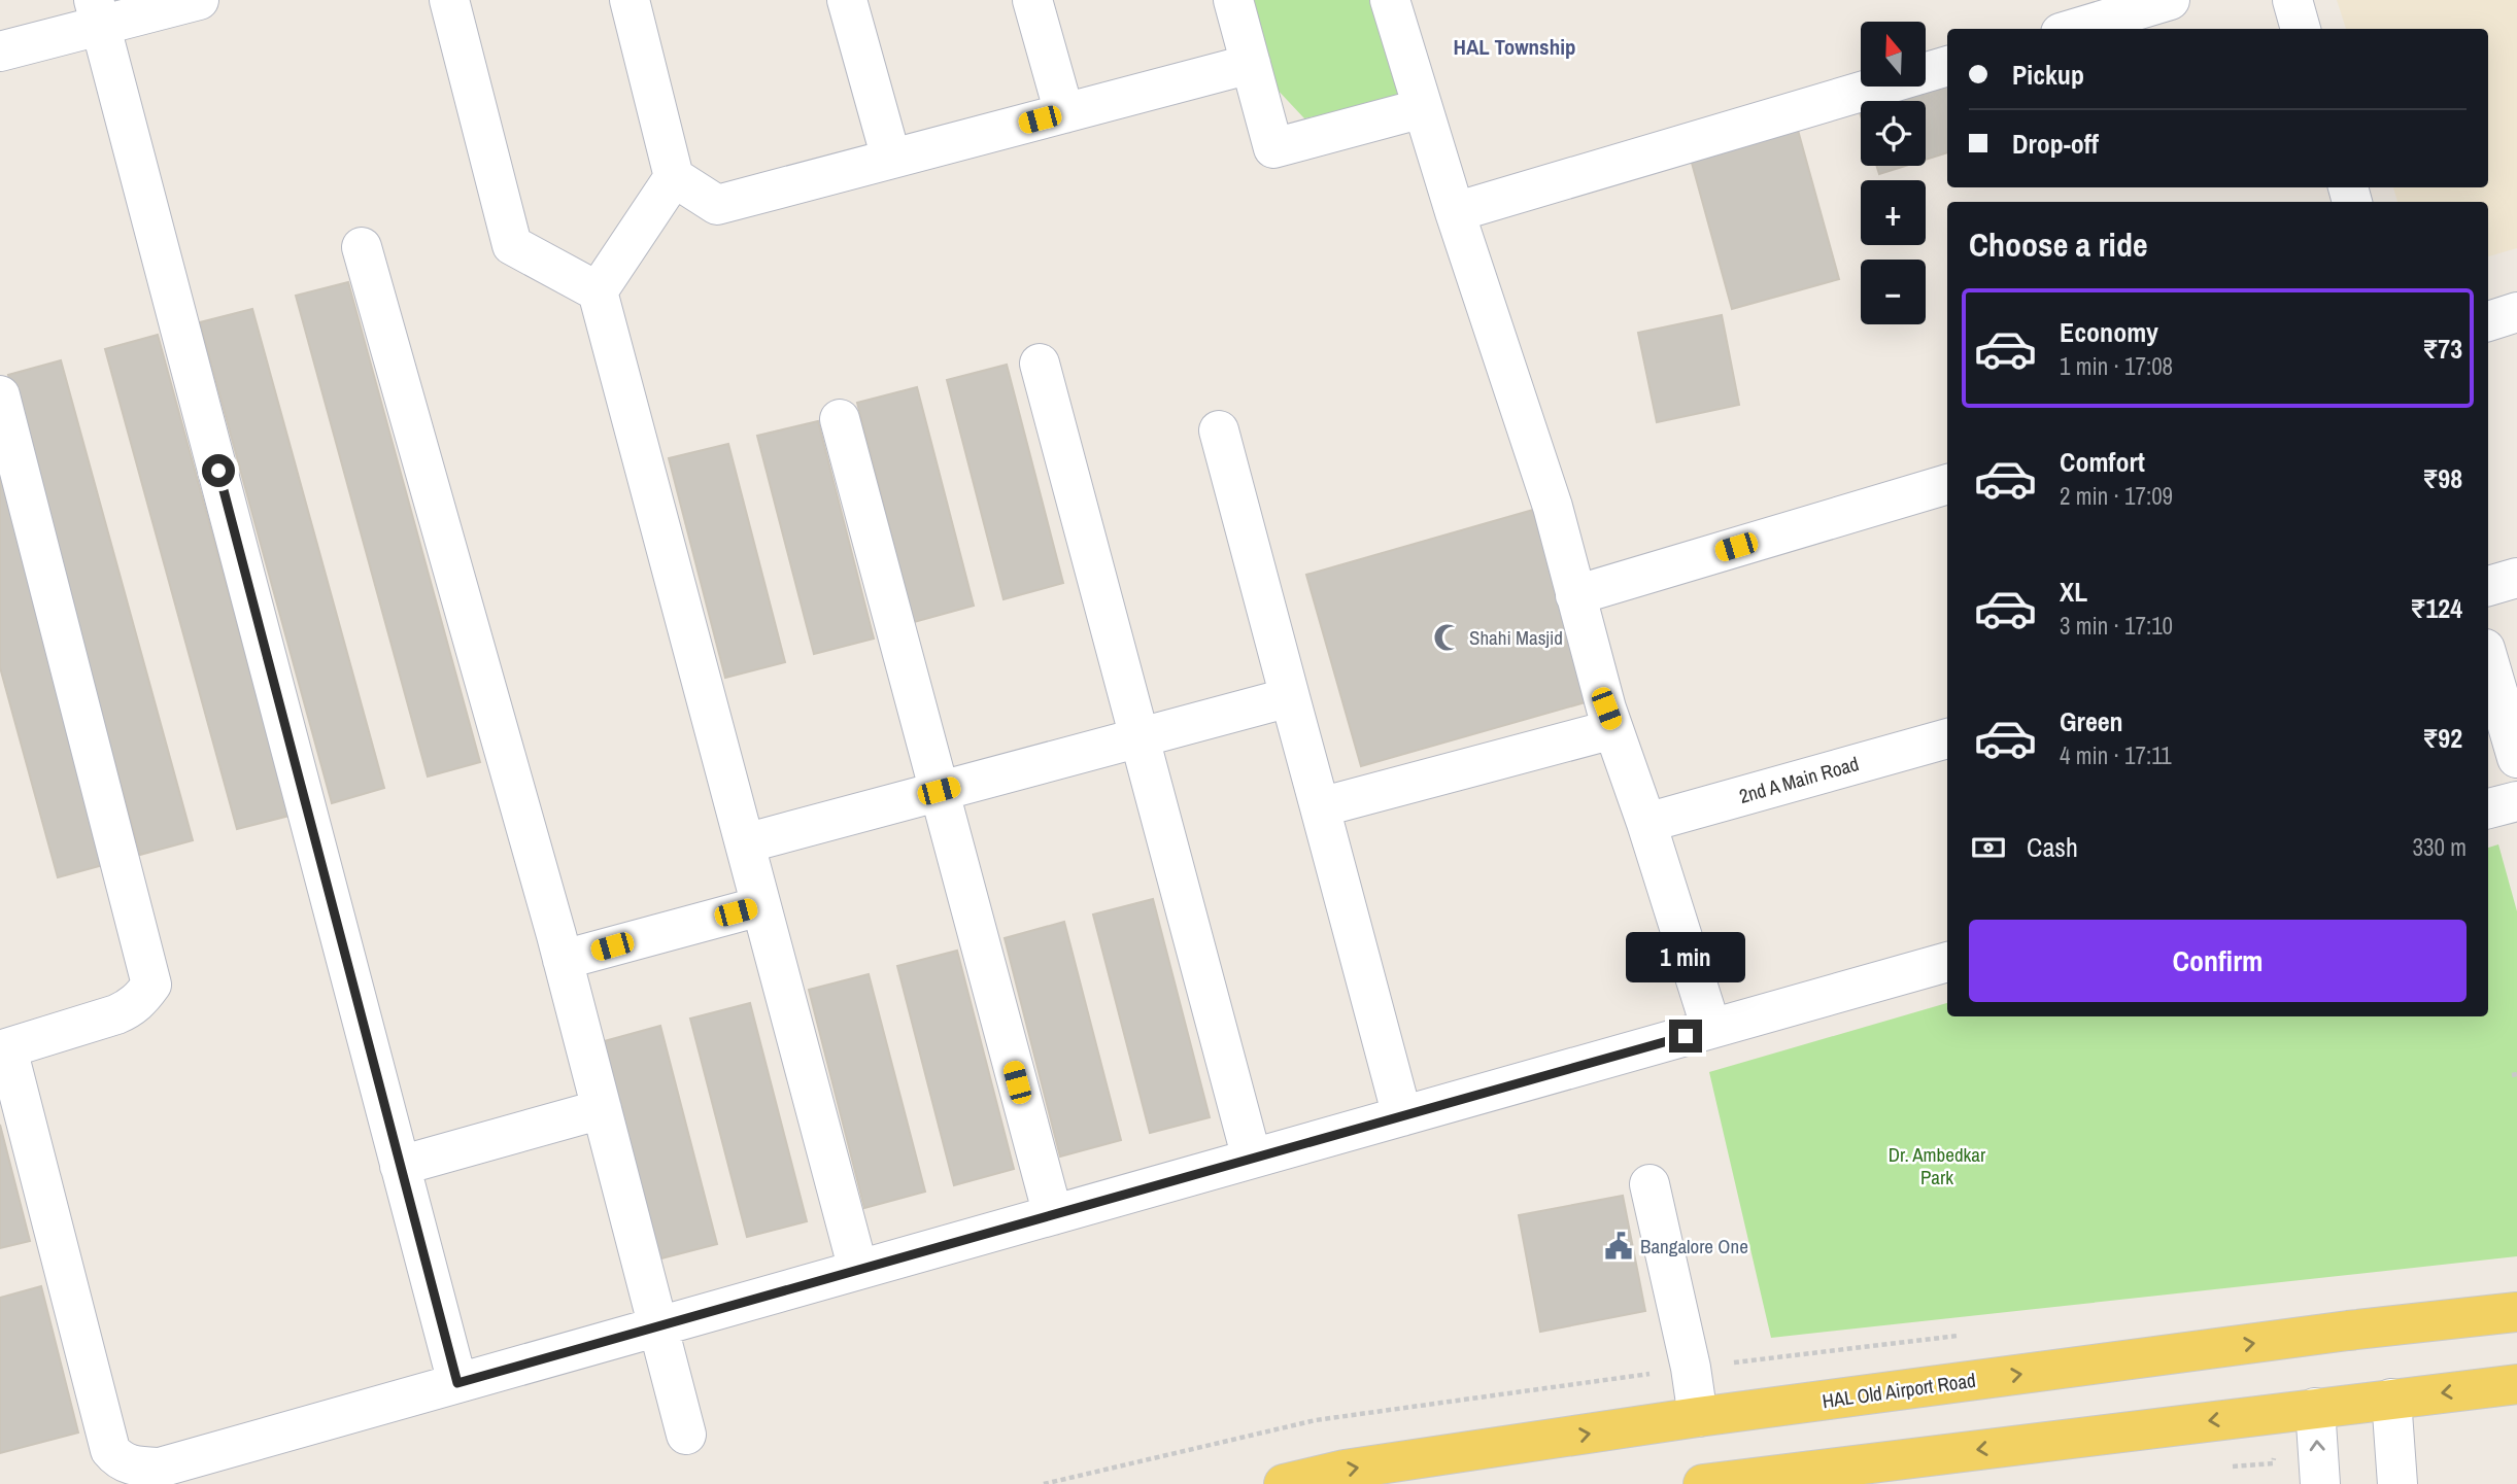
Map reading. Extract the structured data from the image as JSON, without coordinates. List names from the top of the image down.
{
  "streets": {
    "main road": ["HAL Old Airport Road"],
    "street": ["2nd A Main Road"]
  },
  "districts": ["HAL Township"],
  "parks": ["Dr. Ambedkar Park"],
  "places": {
    "mosque": ["Shahi Masjid"],
    "public building": ["Bangalore One"]
  },
  "north": "top",
  "page": {
    "map_buttons": ["+", "−"],
    "banner": ["Pickup", "Drop-off"],
    "heading": "Choose a ride",
    "list": [
      {
        "name": "Economy",
        "note": "1 min · 17:08",
        "value": "₹73"
      },
      {
        "name": "Comfort",
        "note": "2 min · 17:09",
        "value": "₹98"
      },
      {
        "name": "XL",
        "note": "3 min · 17:10",
        "value": "₹124"
      },
      {
        "name": "Green",
        "note": "4 min · 17:11",
        "value": "₹92"
      }
    ],
    "pay": ["Cash", "330 m"],
    "buttons": "Confirm",
    "bubble": "1 min"
  }
}
